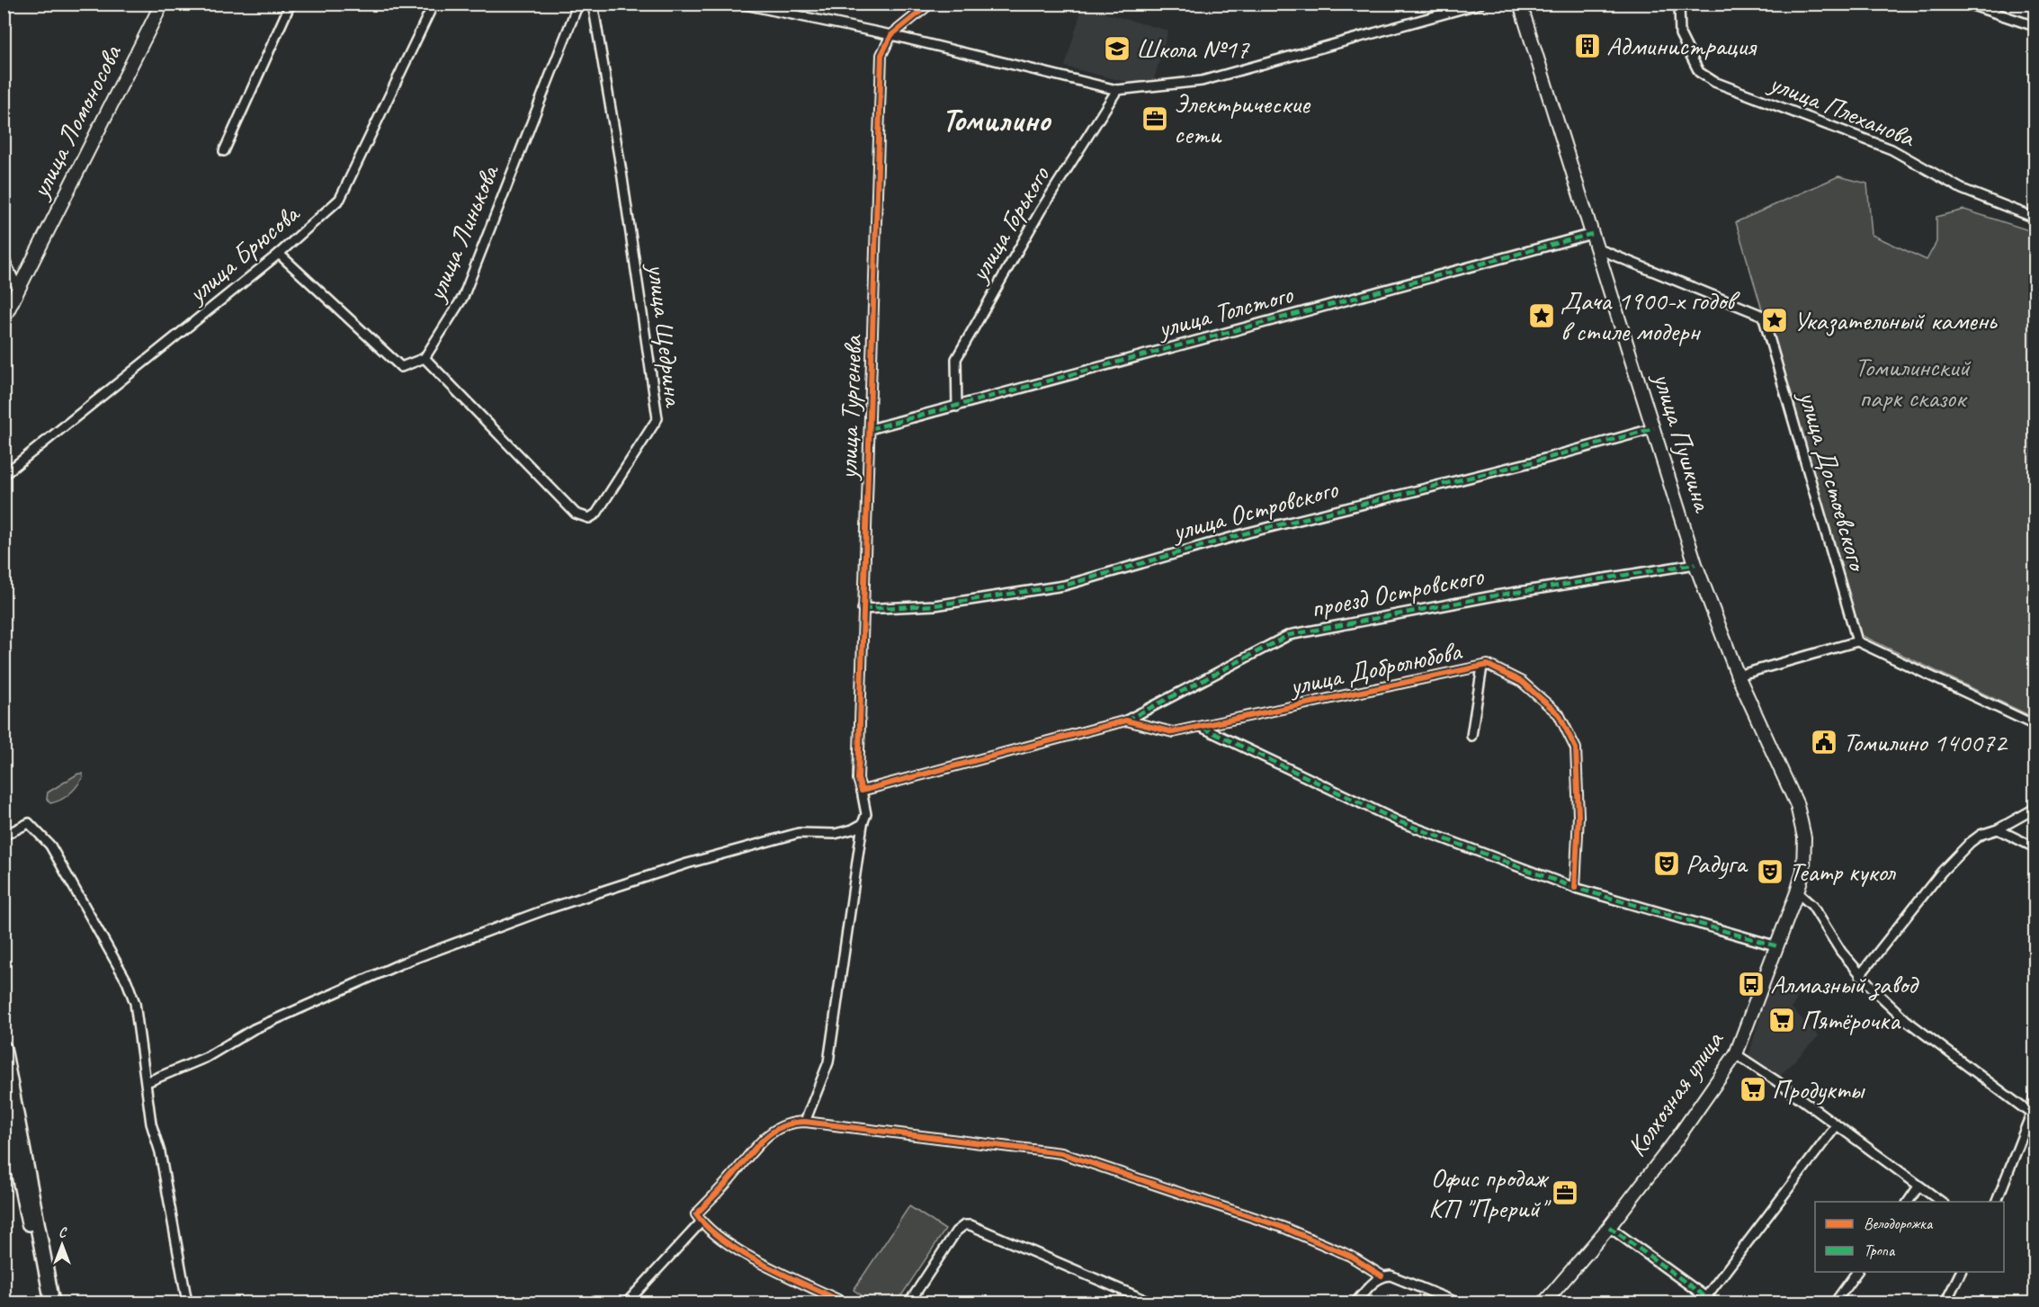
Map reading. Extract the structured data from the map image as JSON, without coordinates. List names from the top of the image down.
{
  "streets": {
    "main road": ["улица Ломоносова", "улица Пушкина", "Колхозная улица"],
    "street": [
      "улица Плеханова",
      "улица Горького",
      "улица Линькова",
      "улица Брюсова",
      "улица Толстого",
      "улица Щедрина",
      "улица Тургенева",
      "улица Достоевского",
      "улица Островского",
      "проезд Островского",
      "улица Добролюбова"
    ]
  },
  "crossings": [
    ["улица Горького", "улица Толстого"],
    ["улица Линькова", "улица Щедрина"],
    ["улица Толстого", "улица Тургенева"],
    ["улица Толстого", "улица Пушкина"],
    ["улица Тургенева", "улица Островского"],
    ["улица Тургенева", "проезд Островского"],
    ["улица Пушкина", "улица Достоевского"],
    ["улица Пушкина", "улица Островского"],
    ["улица Пушкина", "проезд Островского"],
    ["улица Пушкина", "Колхозная улица"],
    ["проезд Островского", "улица Добролюбова"]
  ],
  "districts": ["Томилино"],
  "parks": ["Томилинский парк сказок"],
  "places": {
    "building": ["Администрация"],
    "school or university": ["Школа №17"],
    "office": ["Электрические сети", "Офис продаж КП \"Прерий\""],
    "place": ["Дача 1900-х годов в стиле модерн", "Указательный камень"],
    "public building": ["Томилино 140072"],
    "theatre": ["Радуга", "Театр кукол"],
    "bus stop": ["Алмазный завод"],
    "supermarket": ["Пятёрочка", "Продукты"]
  },
  "legend": ["Велодорожка", "Тропа"],
  "north": "top"
}
